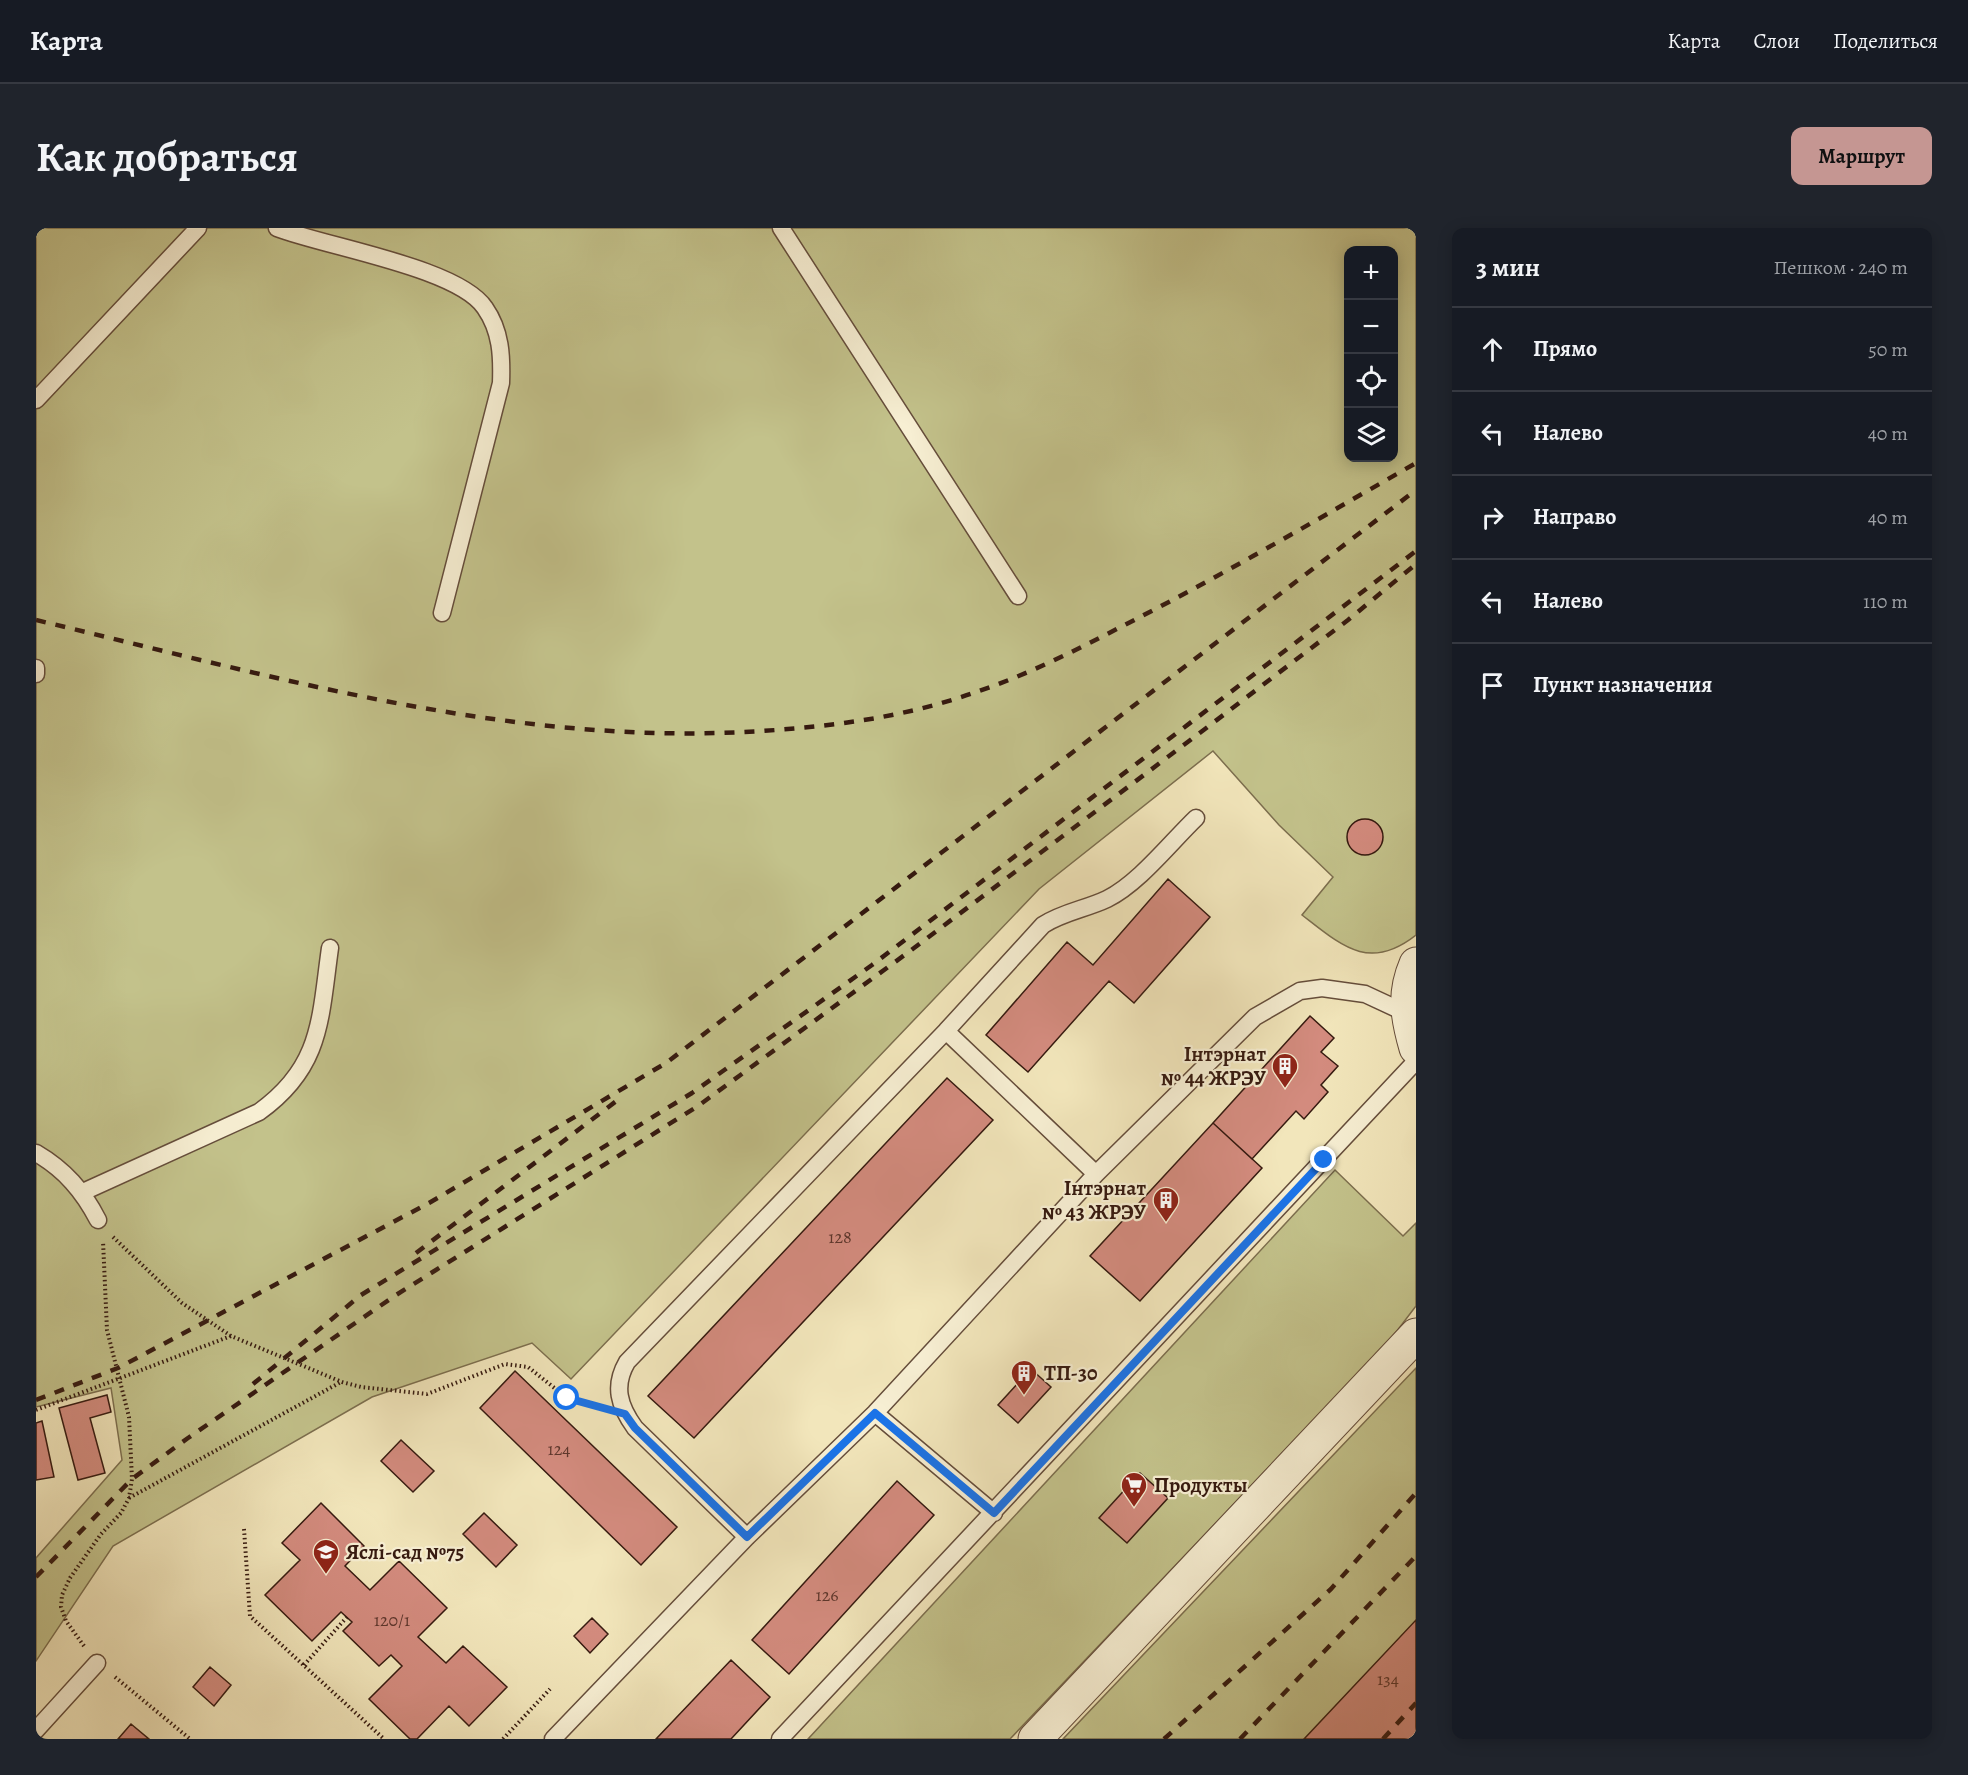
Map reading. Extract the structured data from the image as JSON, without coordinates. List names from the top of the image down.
{
  "places": {
    "building": ["Інтэрнат № 44 ЖРЭУ", "Інтэрнат № 43 ЖРЭУ", "ТП-30"],
    "supermarket": ["Продукты"],
    "school or university": ["Яслі-сад №75"]
  },
  "house_numbers": [
    "128",
    "124",
    "126",
    "120/1",
    "134"
  ],
  "page": {
    "header": "Карта",
    "nav": ["Карта", "Слои", "Поделиться"],
    "buttons": "Маршрут",
    "title": "Как добраться",
    "heading": ["3 мин", "Пешком · 240 m"],
    "map_buttons": ["+", "−"],
    "list": [
      ["Прямо", "50 m"],
      ["Налево", "40 m"],
      ["Направо", "40 m"],
      ["Налево", "110 m"],
      "Пункт назначения"
    ]
  }
}
